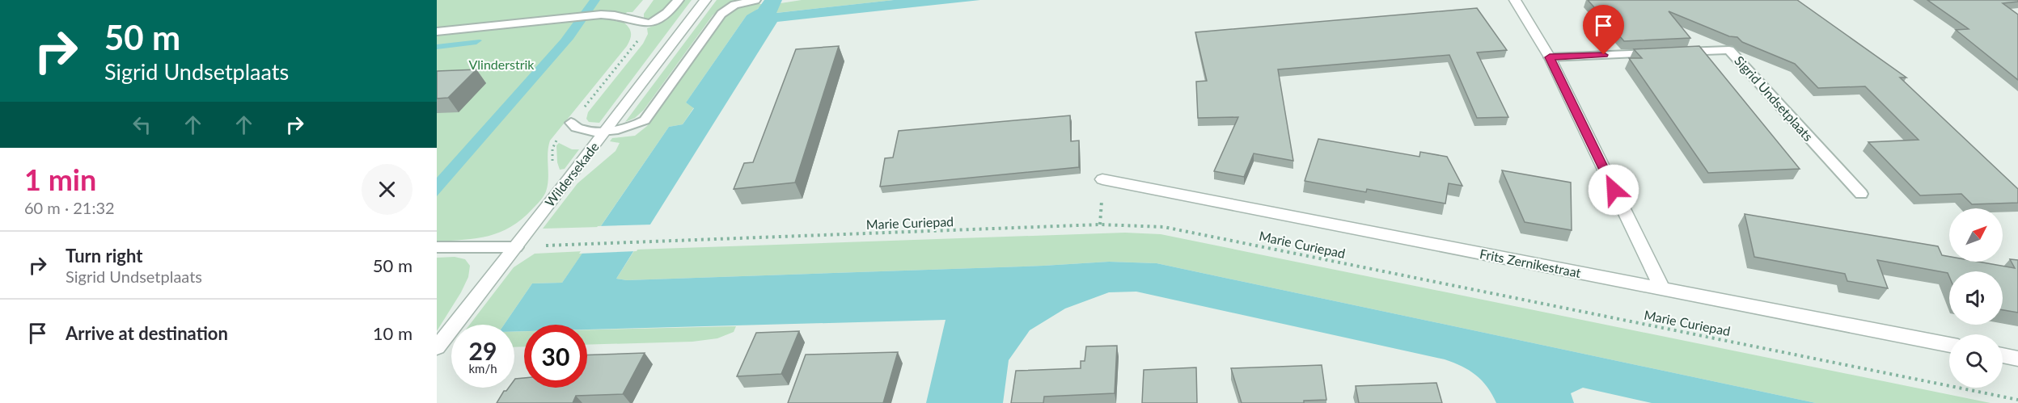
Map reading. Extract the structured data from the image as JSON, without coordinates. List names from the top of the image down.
{
  "streets": {
    "street": ["Wildersekade", "Frits Zernikestraat"],
    "lane": ["Sigrid Undsetplaats"],
    "path": ["Marie Curiepad"]
  },
  "parks": ["Vlinderstrik"],
  "north": "top right",
  "page": {
    "turn": ["50 m", "Sigrid Undsetplaats"],
    "heading": ["1 min", "60 m · 21:32"],
    "list": [
      {
        "name": "Turn right",
        "note": "Sigrid Undsetplaats",
        "value": "50 m"
      },
      {
        "name": "Arrive at destination",
        "value": "10 m"
      }
    ],
    "speed": "29 km/h",
    "limit": "30"
  }
}
